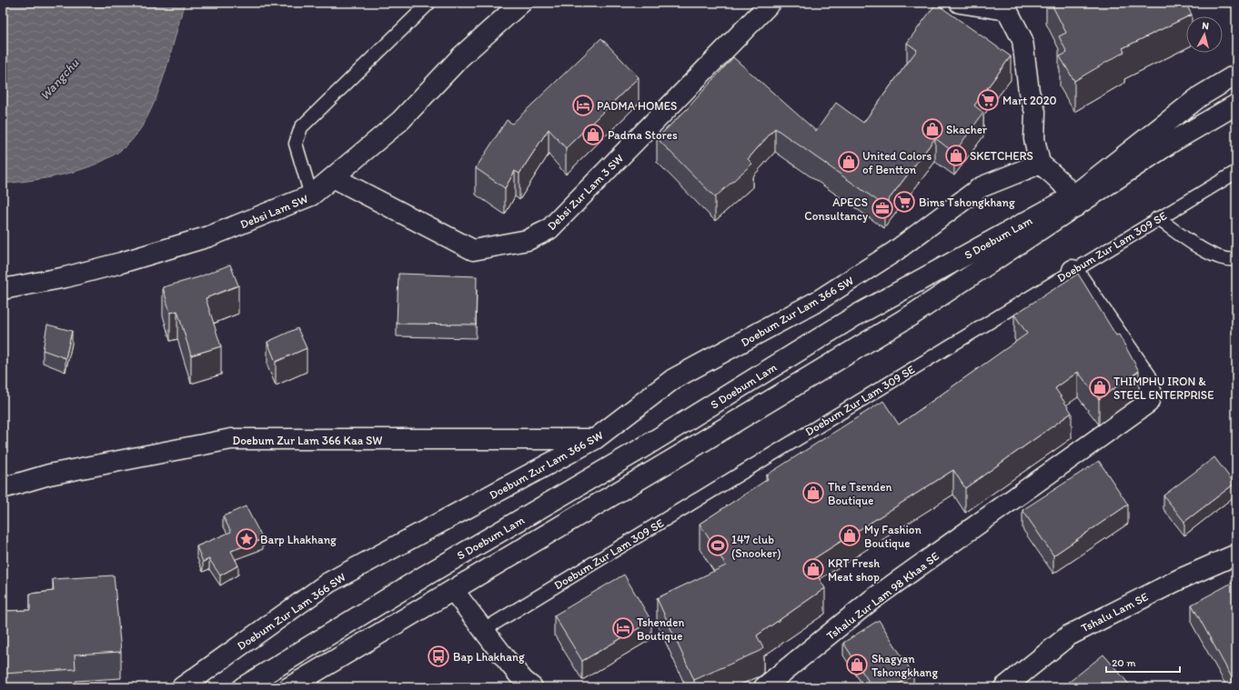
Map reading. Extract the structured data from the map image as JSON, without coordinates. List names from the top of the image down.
{
  "streets": {
    "main road": [
      "Debsi Zur Lam 3 SW",
      "Debsi Lam SW",
      "S Doebum Lam",
      "Doebum Zur Lam 366 SW",
      "Doebum Zur Lam 366 Kaa SW",
      "Tshalu Zur Lam 98 Khaa SE",
      "Tshalu Lam SE"
    ],
    "lane": ["Doebum Zur Lam 309 SE"]
  },
  "crossings": [
    ["Debsi Zur Lam 3 SW", "Debsi Lam SW"],
    ["Doebum Zur Lam 309 SE", "Tshalu Zur Lam 98 Khaa SE"],
    ["Doebum Zur Lam 366 SW", "Doebum Zur Lam 366 Kaa SW"]
  ],
  "water": ["Wangchu"],
  "places": {
    "supermarket": ["Mart 2020", "Bims Tshongkhang"],
    "hotel": ["PADMA HOMES", "Tshenden Boutique"],
    "shop": [
      "Skacher",
      "Padma Stores",
      "SKETCHERS",
      "United Colors of Bentton",
      "THIMPHU IRON & STEEL ENTERPRISE",
      "The Tsenden Boutique",
      "My Fashion Boutique",
      "KRT Fresh Meat shop",
      "Shagyan Tshongkhang"
    ],
    "office": ["APECS Consultancy"],
    "place": ["Barp Lhakhang"],
    "sports": ["147 club (Snooker)"],
    "bus stop": ["Bap Lhakhang"]
  },
  "scale_bar": "20 m",
  "north": "top"
}
